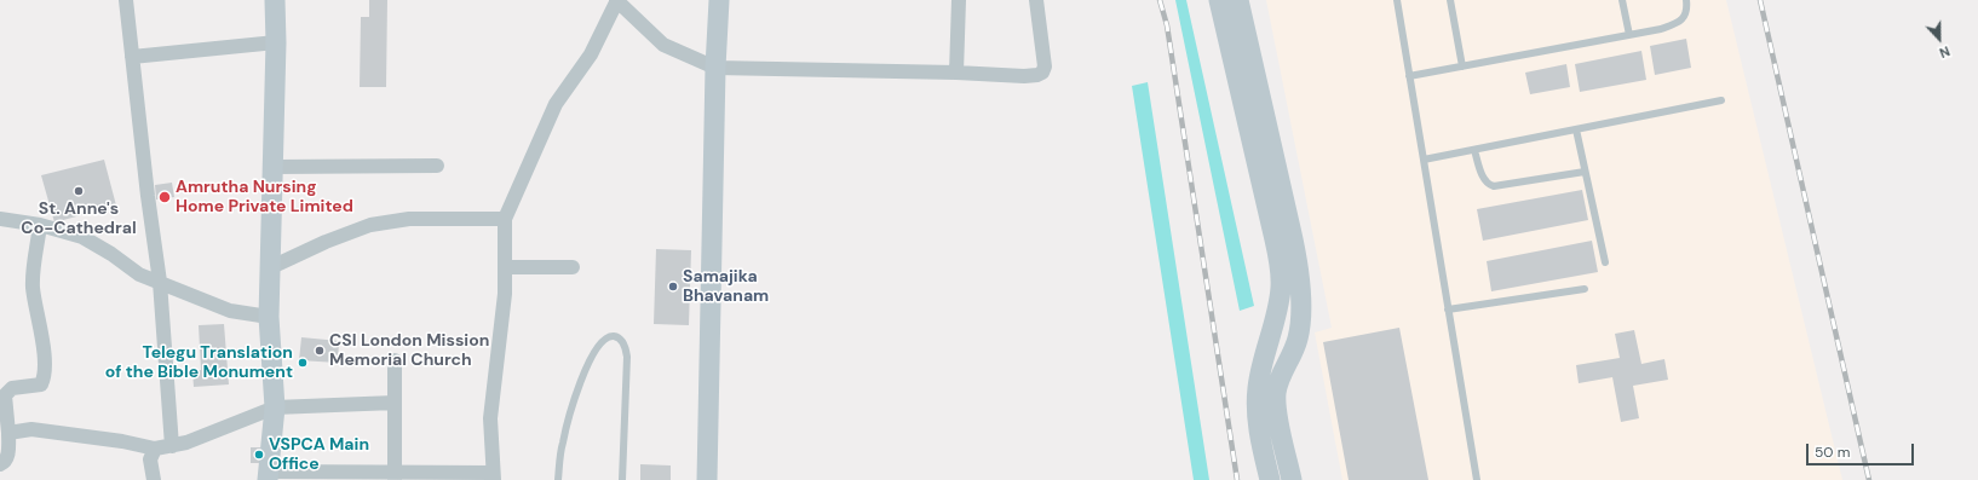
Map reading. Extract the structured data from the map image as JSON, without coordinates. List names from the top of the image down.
{
  "places": [
    "St. Anne's Co-Cathedral",
    "Amrutha Nursing Home Private Limited",
    "Samajika Bhavanam",
    "CSI London Mission Memorial Church",
    "Telegu Translation of the Bible Monument",
    "VSPCA Main Office"
  ],
  "scale_bar": "50 m",
  "north": "bottom"
}
